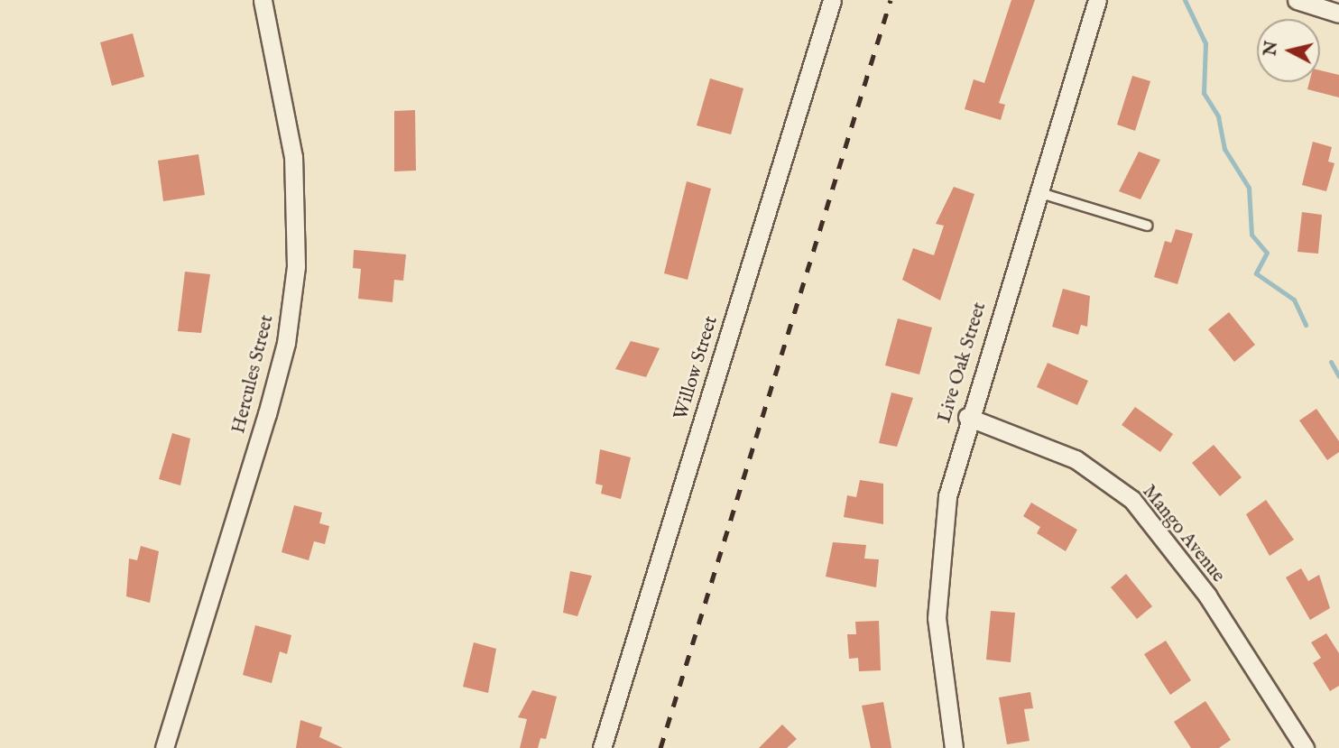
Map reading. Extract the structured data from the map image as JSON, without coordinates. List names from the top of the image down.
{
  "streets": {
    "street": [
      "Live Oak Street",
      "Willow Street",
      "Hercules Street",
      "Mango Avenue"
    ]
  },
  "crossings": [
    ["Live Oak Street", "Mango Avenue"]
  ],
  "north": "left"
}
